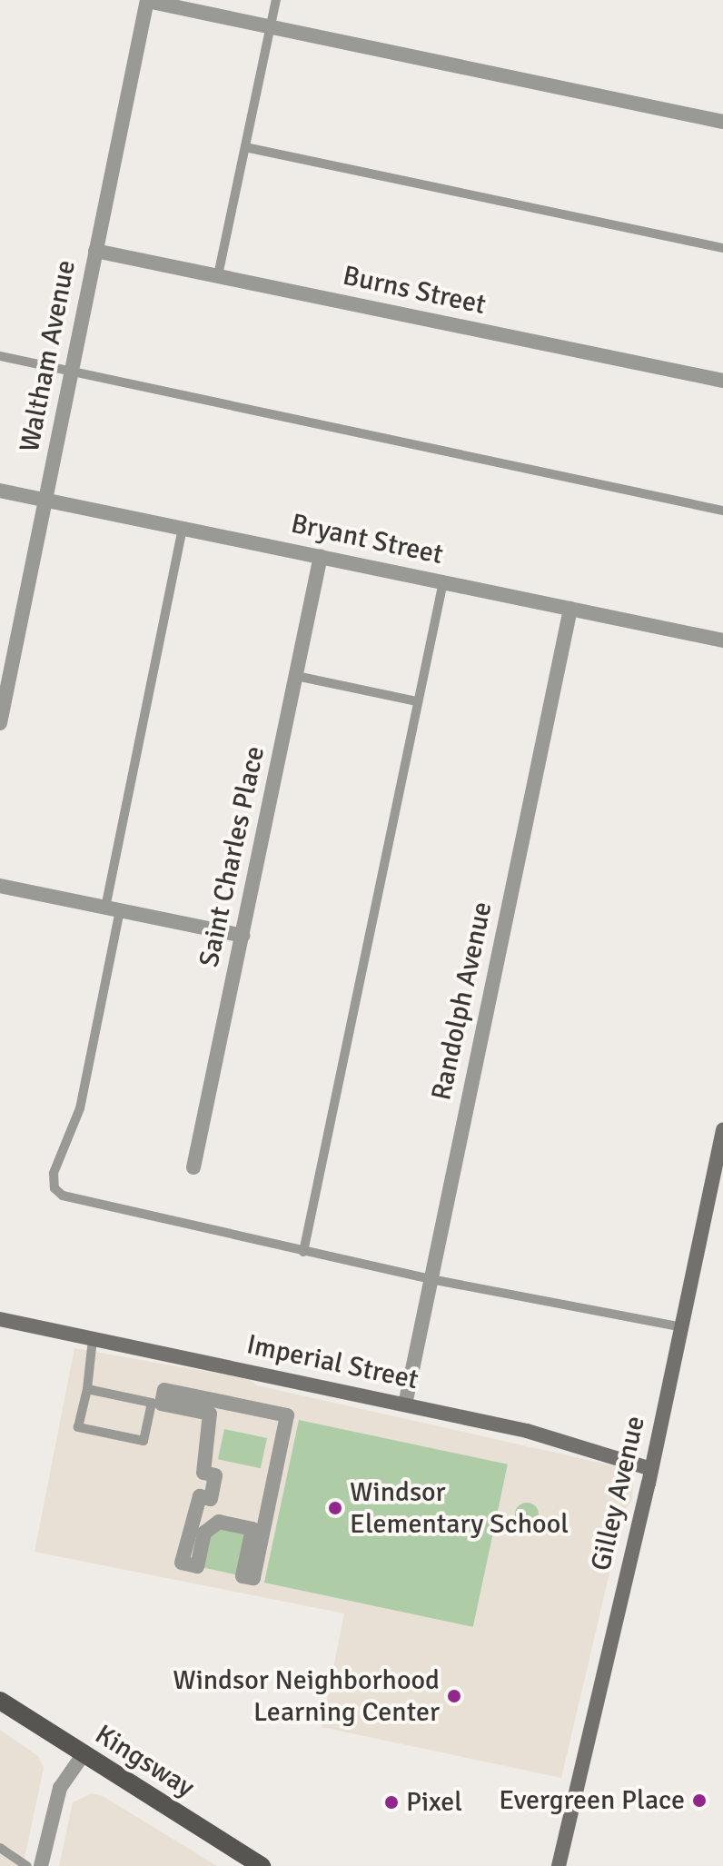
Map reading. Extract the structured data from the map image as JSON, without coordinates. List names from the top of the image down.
{
  "streets": {
    "main road": ["Kingsway"],
    "street": [
      "Burns Street",
      "Waltham Avenue",
      "Bryant Street",
      "Saint Charles Place",
      "Randolph Avenue",
      "Imperial Street",
      "Gilley Avenue"
    ]
  },
  "crossings": [
    ["Burns Street", "Waltham Avenue"],
    ["Waltham Avenue", "Bryant Street"],
    ["Bryant Street", "Saint Charles Place"],
    ["Bryant Street", "Randolph Avenue"],
    ["Randolph Avenue", "Imperial Street"],
    ["Imperial Street", "Gilley Avenue"]
  ],
  "places": [
    "Windsor Elementary School",
    "Windsor Neighborhood Learning Center",
    "Evergreen Place",
    "Pixel"
  ]
}
